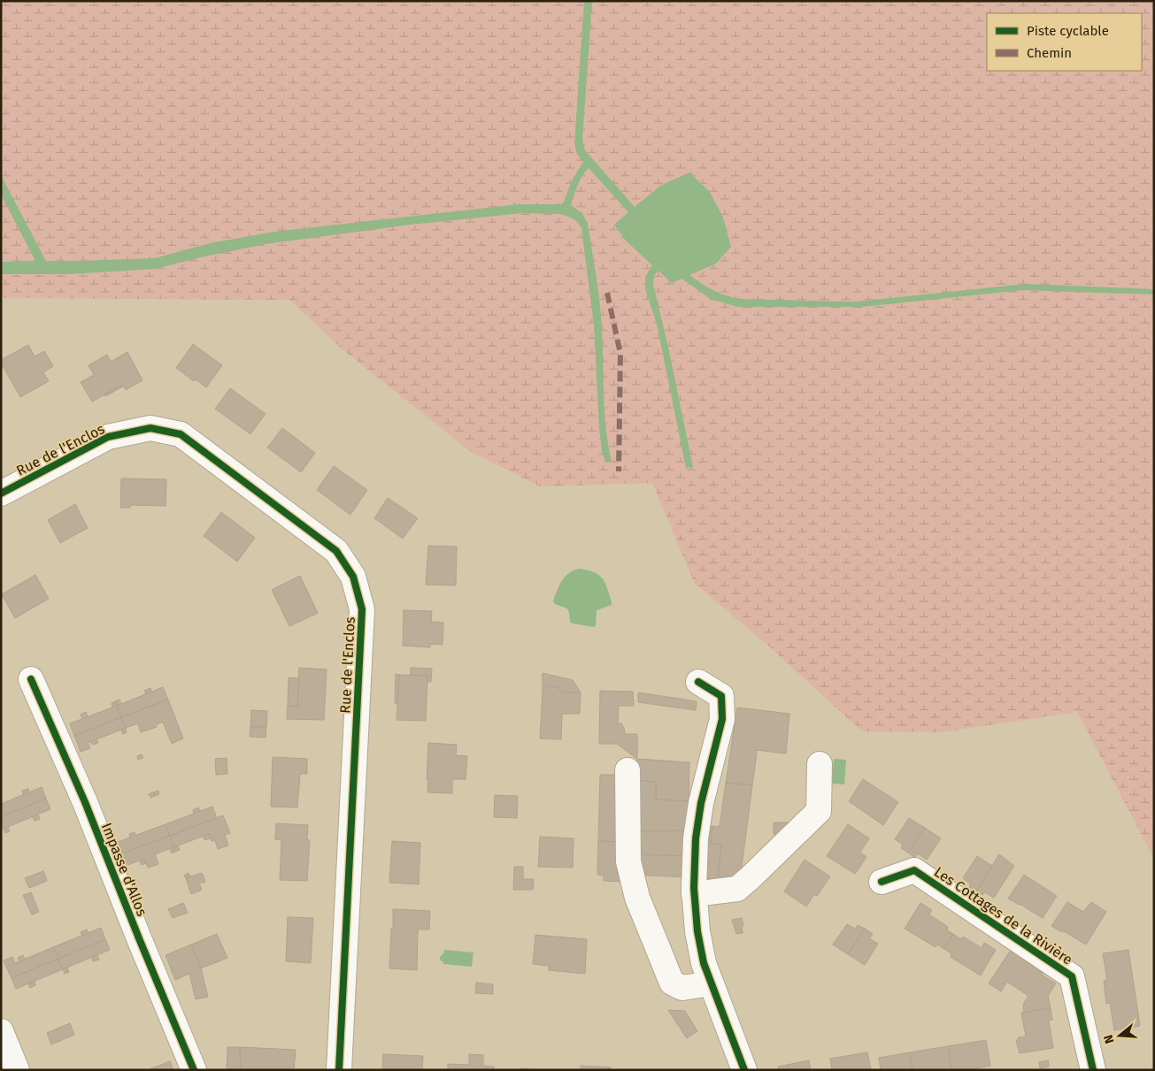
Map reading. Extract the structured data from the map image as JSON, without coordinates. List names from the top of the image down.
{
  "streets": {
    "street": ["Rue de l'Enclos", "Impasse d'Allos", "Les Cottages de la Rivière"]
  },
  "legend": ["Piste cyclable", "Chemin"],
  "north": "left"
}
